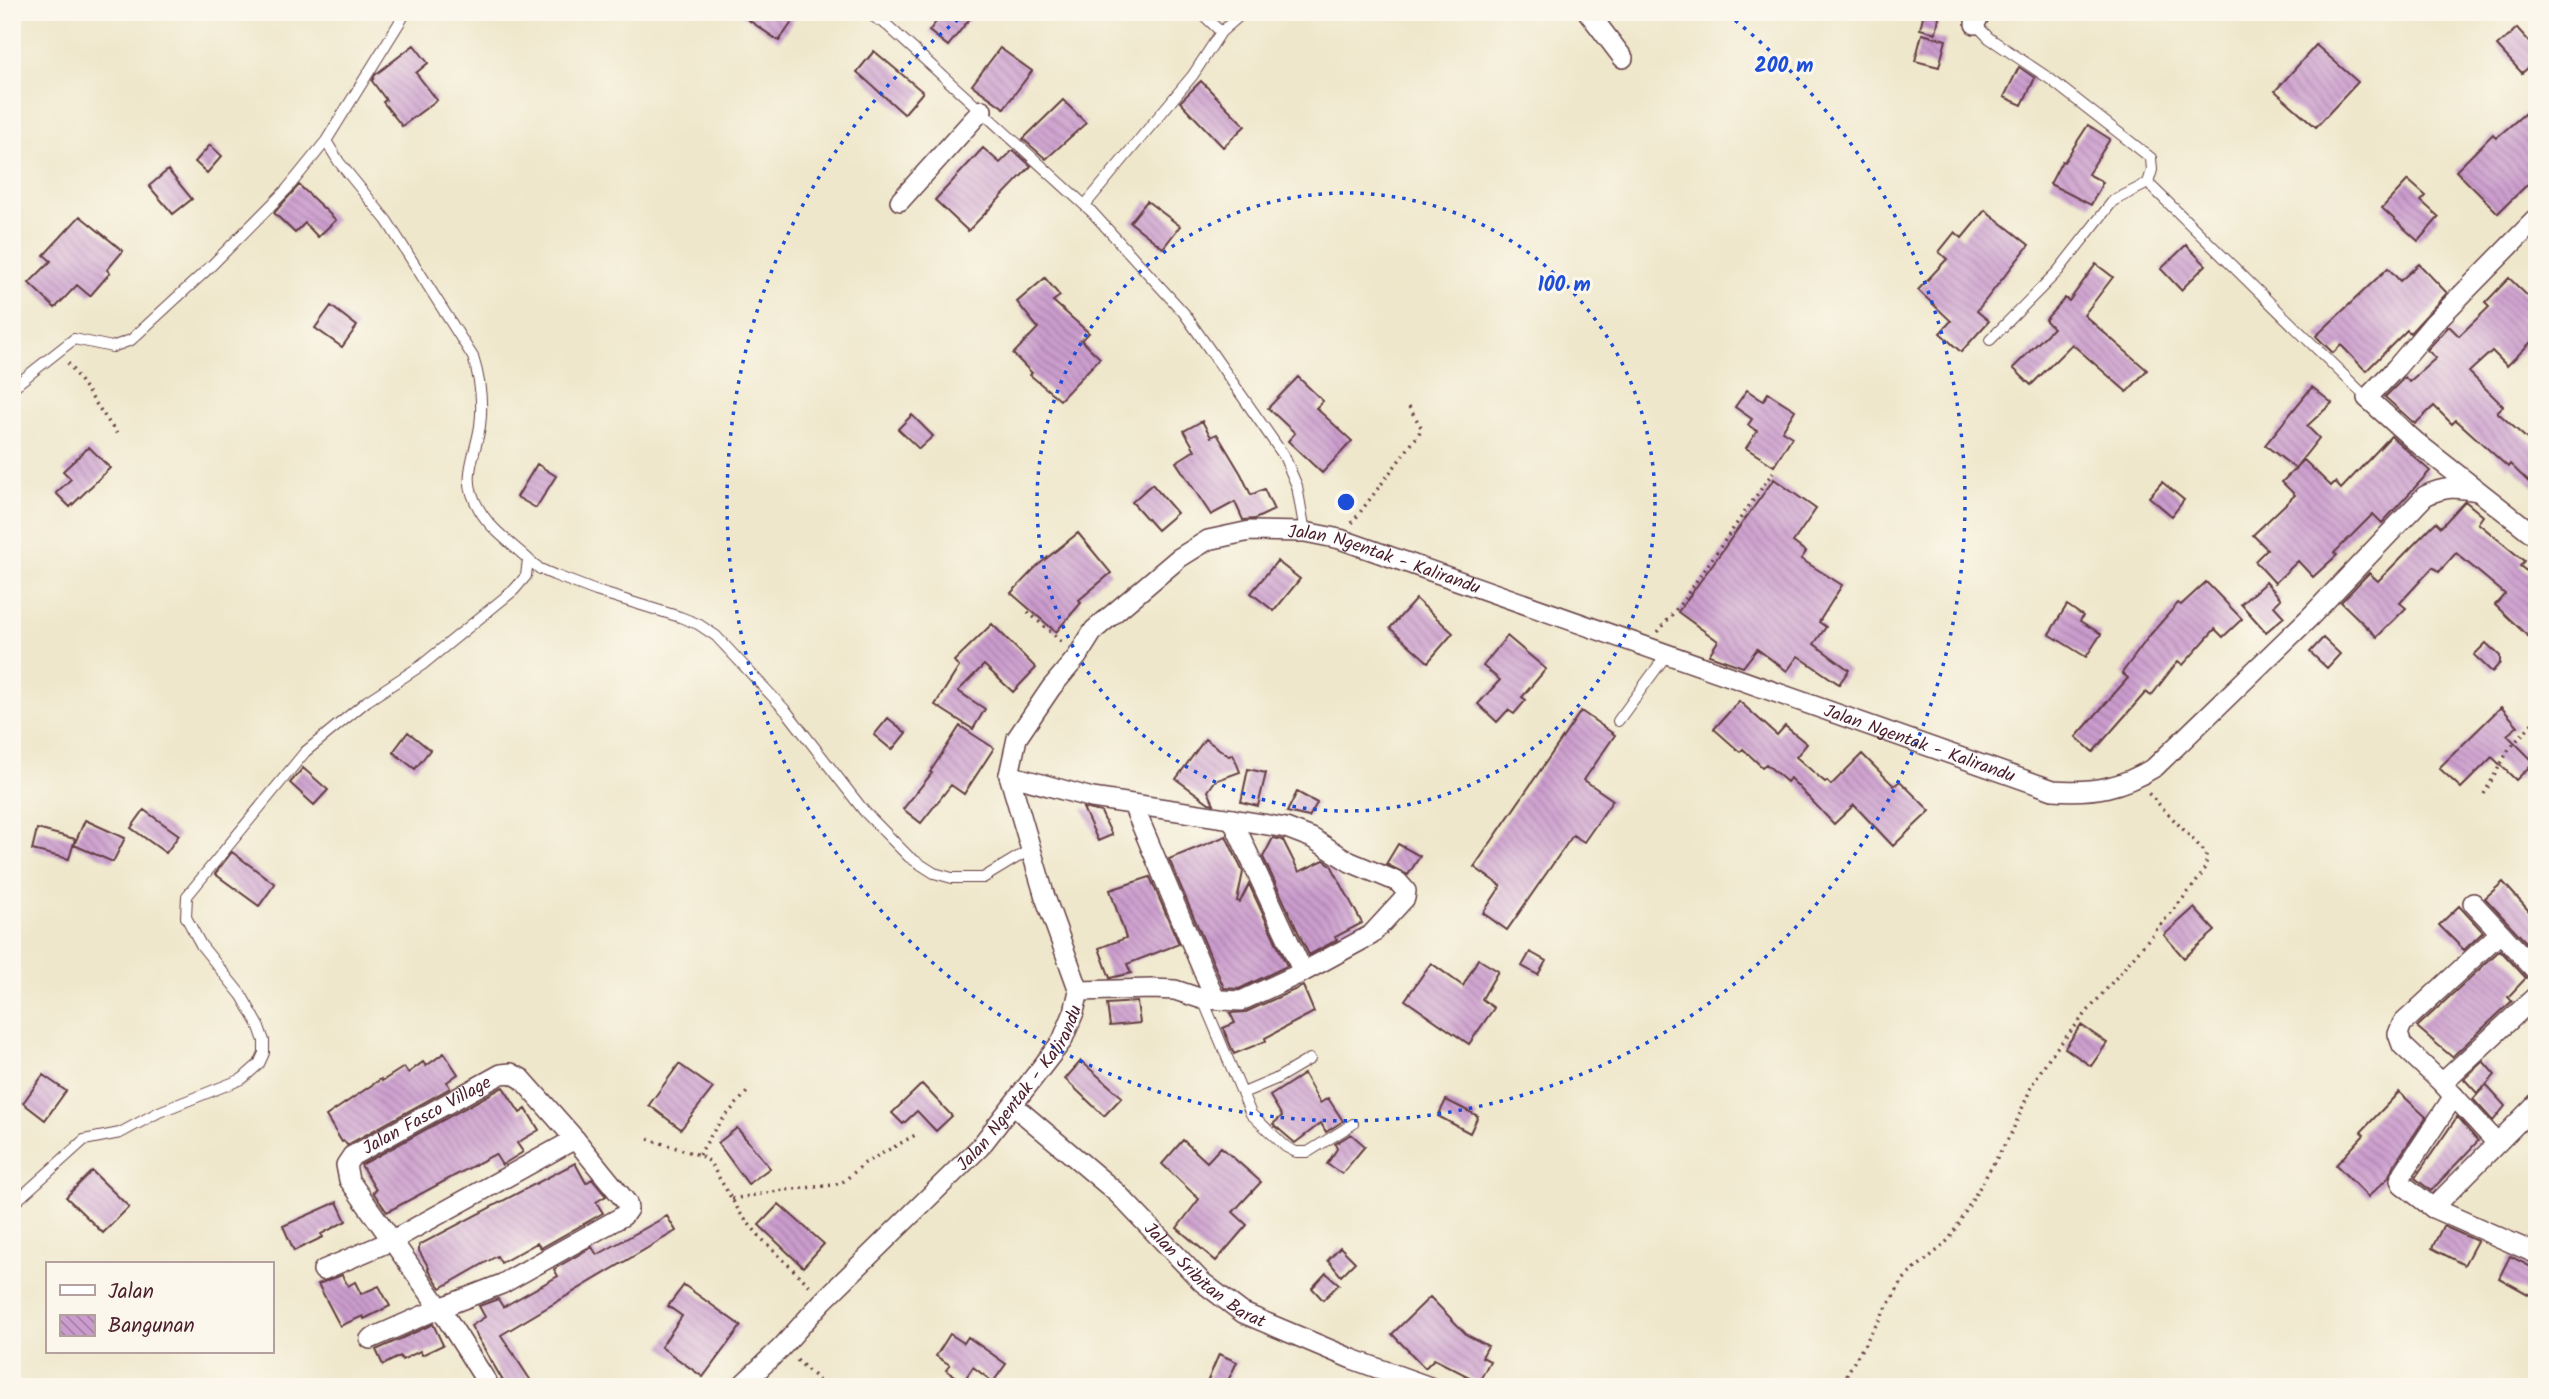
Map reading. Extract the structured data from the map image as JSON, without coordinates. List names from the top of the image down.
{
  "streets": {
    "street": ["Jalan Ngentak - Kalirandu", "Jalan Fasco Village", "Jalan Sribitan Barat"]
  },
  "crossings": [
    ["Jalan Ngentak - Kalirandu", "Jalan Sribitan Barat"]
  ],
  "legend": ["Jalan", "Bangunan"],
  "rings": ["200 m", "100 m"]
}
